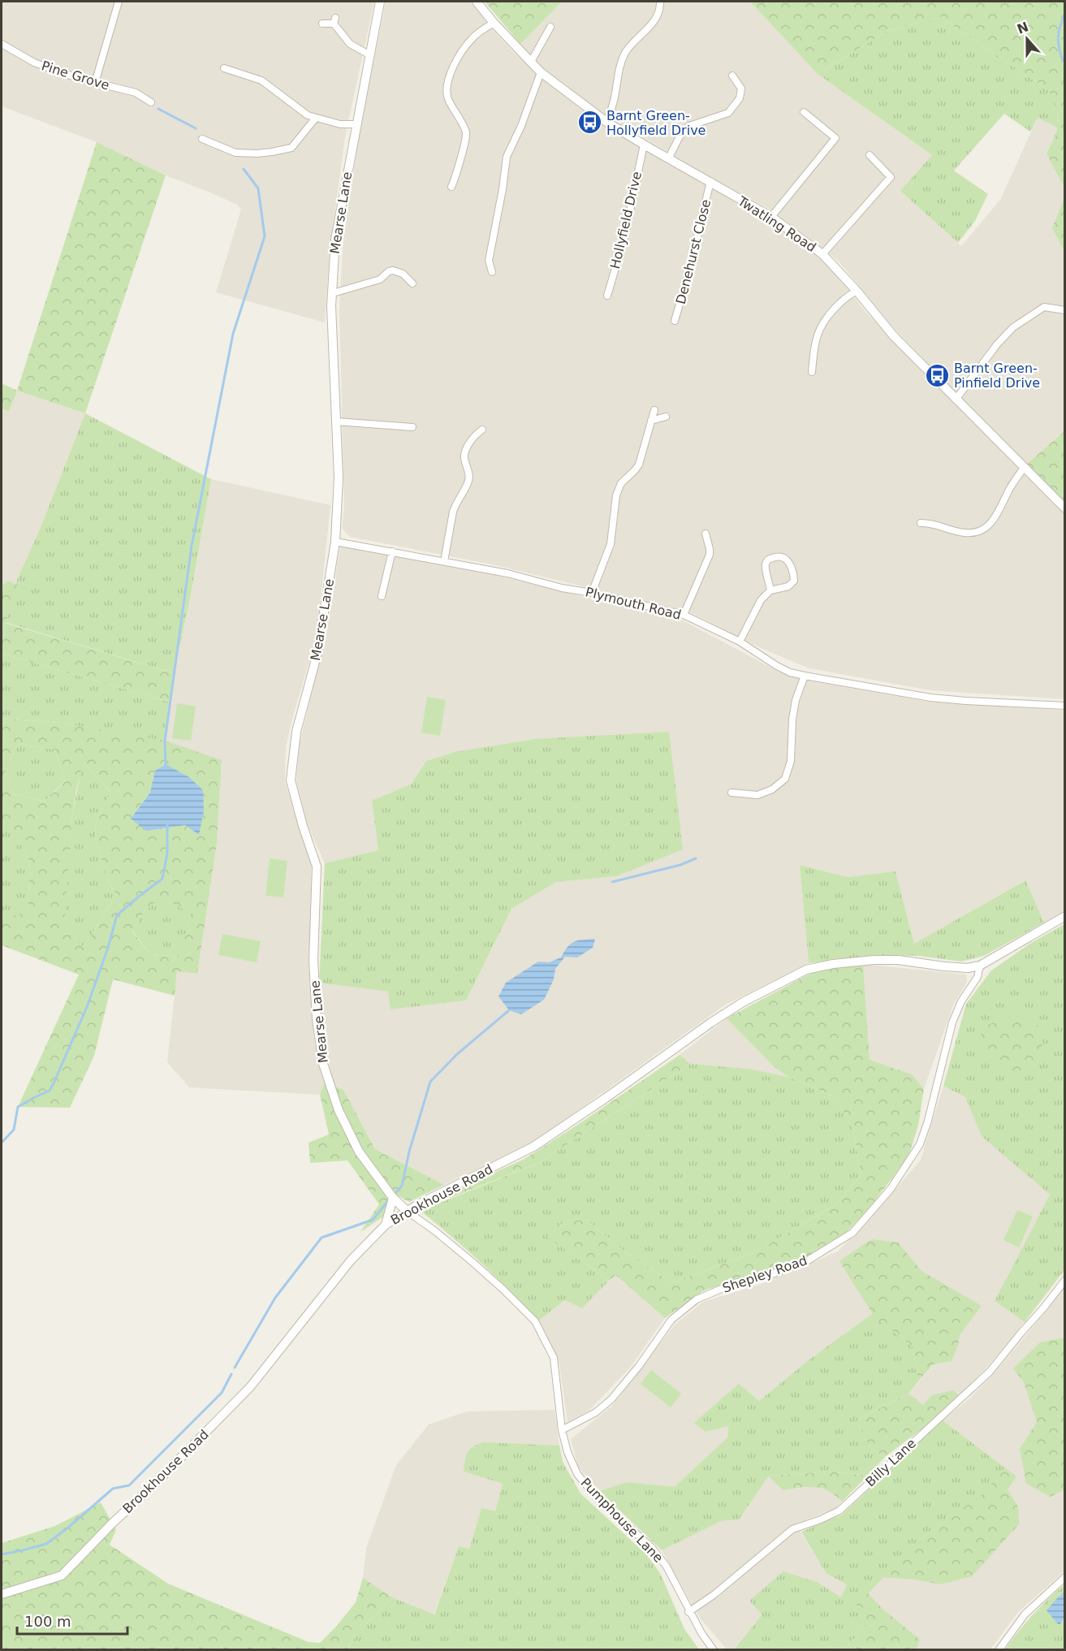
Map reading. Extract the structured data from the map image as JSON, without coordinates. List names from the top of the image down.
{
  "streets": {
    "street": [
      "Pine Grove",
      "Mearse Lane",
      "Hollyfield Drive",
      "Twatling Road",
      "Denehurst Close",
      "Plymouth Road",
      "Brookhouse Road",
      "Shepley Road",
      "Billy Lane",
      "Pumphouse Lane"
    ]
  },
  "crossings": [
    ["Mearse Lane", "Plymouth Road"],
    ["Mearse Lane", "Brookhouse Road"],
    ["Mearse Lane", "Pumphouse Lane"],
    ["Hollyfield Drive", "Twatling Road"],
    ["Twatling Road", "Denehurst Close"],
    ["Brookhouse Road", "Shepley Road"],
    ["Brookhouse Road", "Pumphouse Lane"],
    ["Shepley Road", "Pumphouse Lane"],
    ["Billy Lane", "Pumphouse Lane"]
  ],
  "places": {
    "bus stop": ["Barnt Green- Hollyfield Drive", "Barnt Green- Pinfield Drive"]
  },
  "scale_bar": "100 m",
  "north": "top"
}
